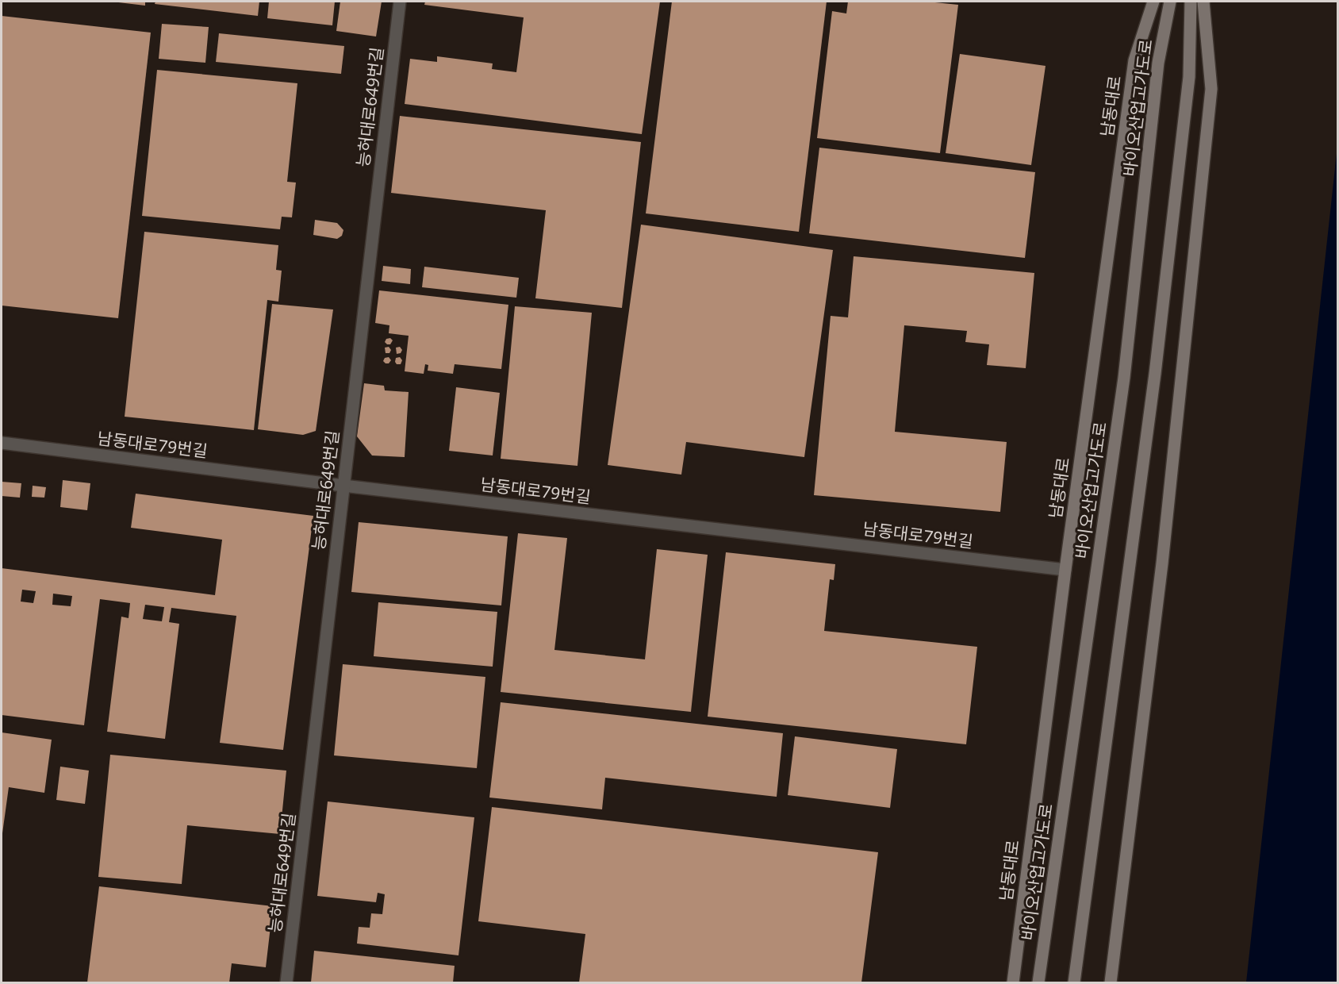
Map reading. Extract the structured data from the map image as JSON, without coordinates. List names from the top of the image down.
{
  "streets": {
    "main road": ["남동대로", "바이오산업고가도로"],
    "street": ["능허대로649번길", "남동대로79번길"]
  },
  "crossings": [
    ["남동대로", "남동대로79번길"],
    ["능허대로649번길", "남동대로79번길"]
  ]
}
